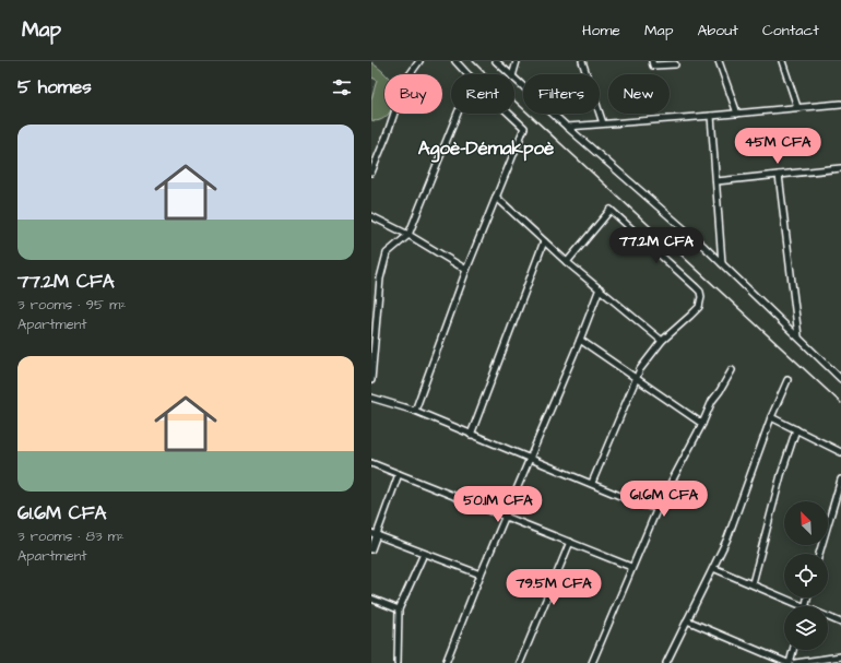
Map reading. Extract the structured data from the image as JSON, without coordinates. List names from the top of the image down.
{
  "districts": ["Agoè-Démakpoè"],
  "north": "top left",
  "page": {
    "header": "Map",
    "nav": [
      "Home",
      "Map",
      "About",
      "Contact"
    ],
    "heading": "5 homes",
    "chip": [
      "Buy",
      "Rent",
      "Filters",
      "New"
    ],
    "list": [
      {
        "name": "77.2M CFA",
        "note": "3 rooms · 95 m² · Apartment"
      },
      {
        "name": "61.6M CFA",
        "note": "3 rooms · 83 m² · Apartment"
      }
    ],
    "price": [
      "45M CFA",
      "77.2M CFA",
      "61.6M CFA",
      "50.1M CFA",
      "79.5M CFA"
    ]
  }
}
